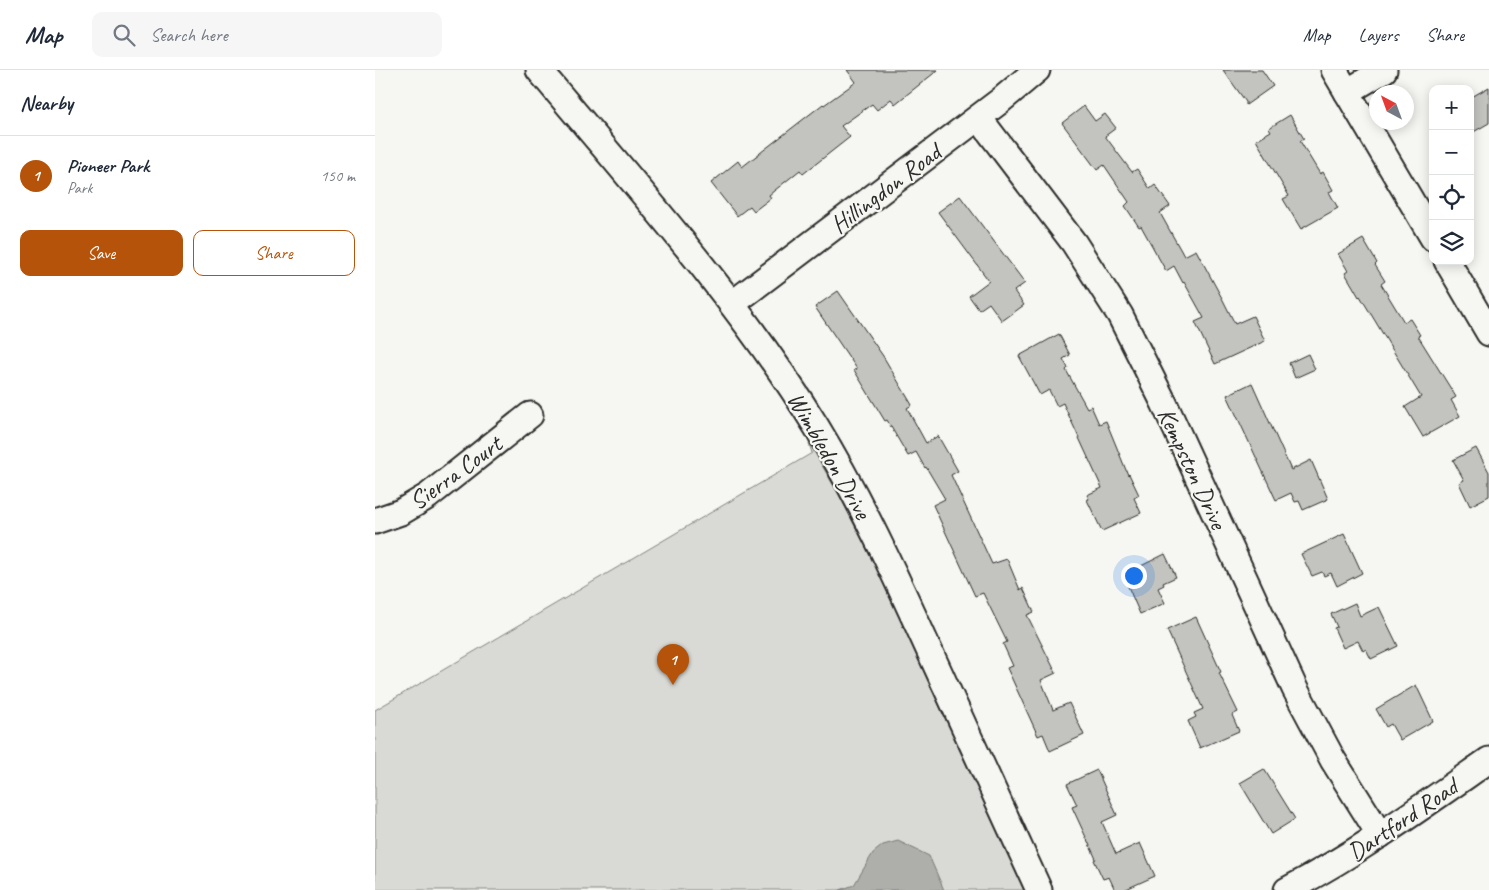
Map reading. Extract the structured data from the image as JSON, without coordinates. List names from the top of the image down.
{
  "streets": {
    "street": [
      "Hillingdon Road",
      "Wimbledon Drive",
      "Kempston Drive",
      "Sierra Court",
      "Dartford Road"
    ]
  },
  "crossings": [
    ["Hillingdon Road", "Wimbledon Drive"],
    ["Hillingdon Road", "Kempston Drive"],
    ["Kempston Drive", "Dartford Road"]
  ],
  "north": "top left",
  "page": {
    "header": "Map",
    "search": "Search here",
    "nav": ["Map", "Layers", "Share"],
    "heading": "Nearby",
    "map_buttons": ["+", "−"],
    "list": [
      {
        "mark": "1",
        "name": "Pioneer Park",
        "note": "Park",
        "value": "150 m"
      }
    ],
    "buttons": ["Save", "Share"],
    "pins": "1"
  }
}
